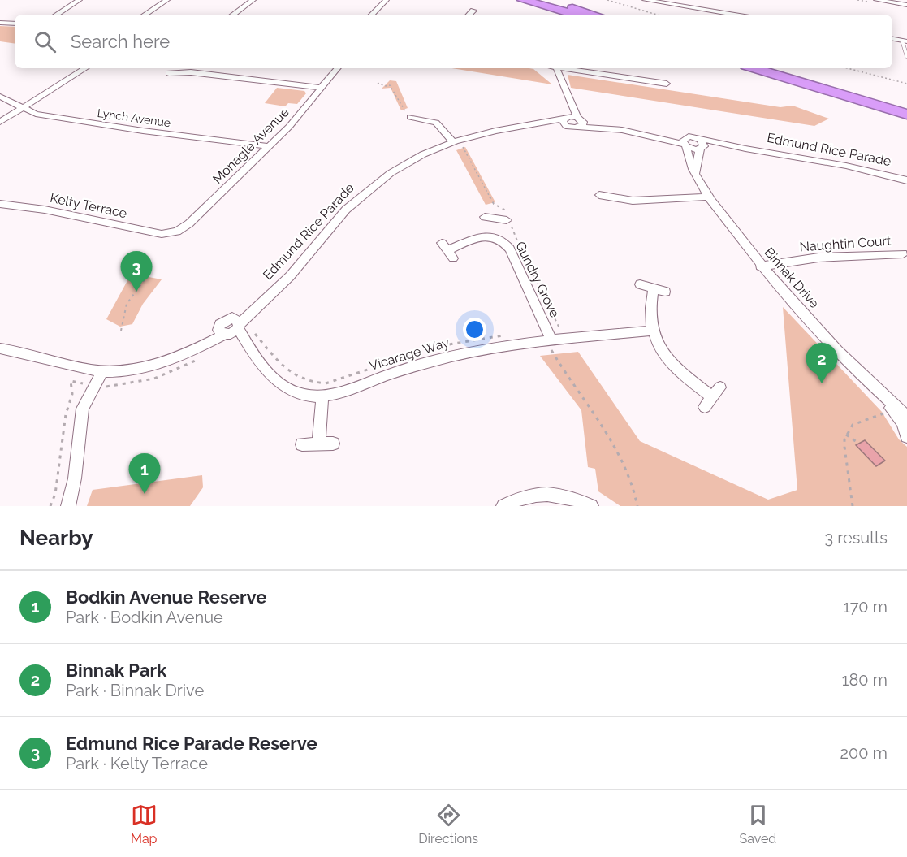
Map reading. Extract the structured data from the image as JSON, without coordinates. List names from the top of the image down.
{
  "streets": {
    "street": [
      "Lynch Avenue",
      "Monagle Avenue",
      "Edmund Rice Parade",
      "Kelty Terrace",
      "Naughtin Court",
      "Binnak Drive",
      "Gundry Grove",
      "Vicarage Way"
    ]
  },
  "crossings": [
    ["Lynch Avenue", "Monagle Avenue"],
    ["Monagle Avenue", "Kelty Terrace"],
    ["Edmund Rice Parade", "Binnak Drive"],
    ["Edmund Rice Parade", "Vicarage Way"],
    ["Naughtin Court", "Binnak Drive"],
    ["Gundry Grove", "Vicarage Way"]
  ],
  "page": {
    "search": "Search here",
    "pins": ["3", "2", "1"],
    "heading": ["Nearby", "3 results"],
    "list": [
      {
        "mark": "1",
        "name": "Bodkin Avenue Reserve",
        "note": "Park · Bodkin Avenue",
        "value": "170 m"
      },
      {
        "mark": "2",
        "name": "Binnak Park",
        "note": "Park · Binnak Drive",
        "value": "180 m"
      },
      {
        "mark": "3",
        "name": "Edmund Rice Parade Reserve",
        "note": "Park · Kelty Terrace",
        "value": "200 m"
      }
    ],
    "nav": ["Map", "Directions", "Saved"]
  }
}
